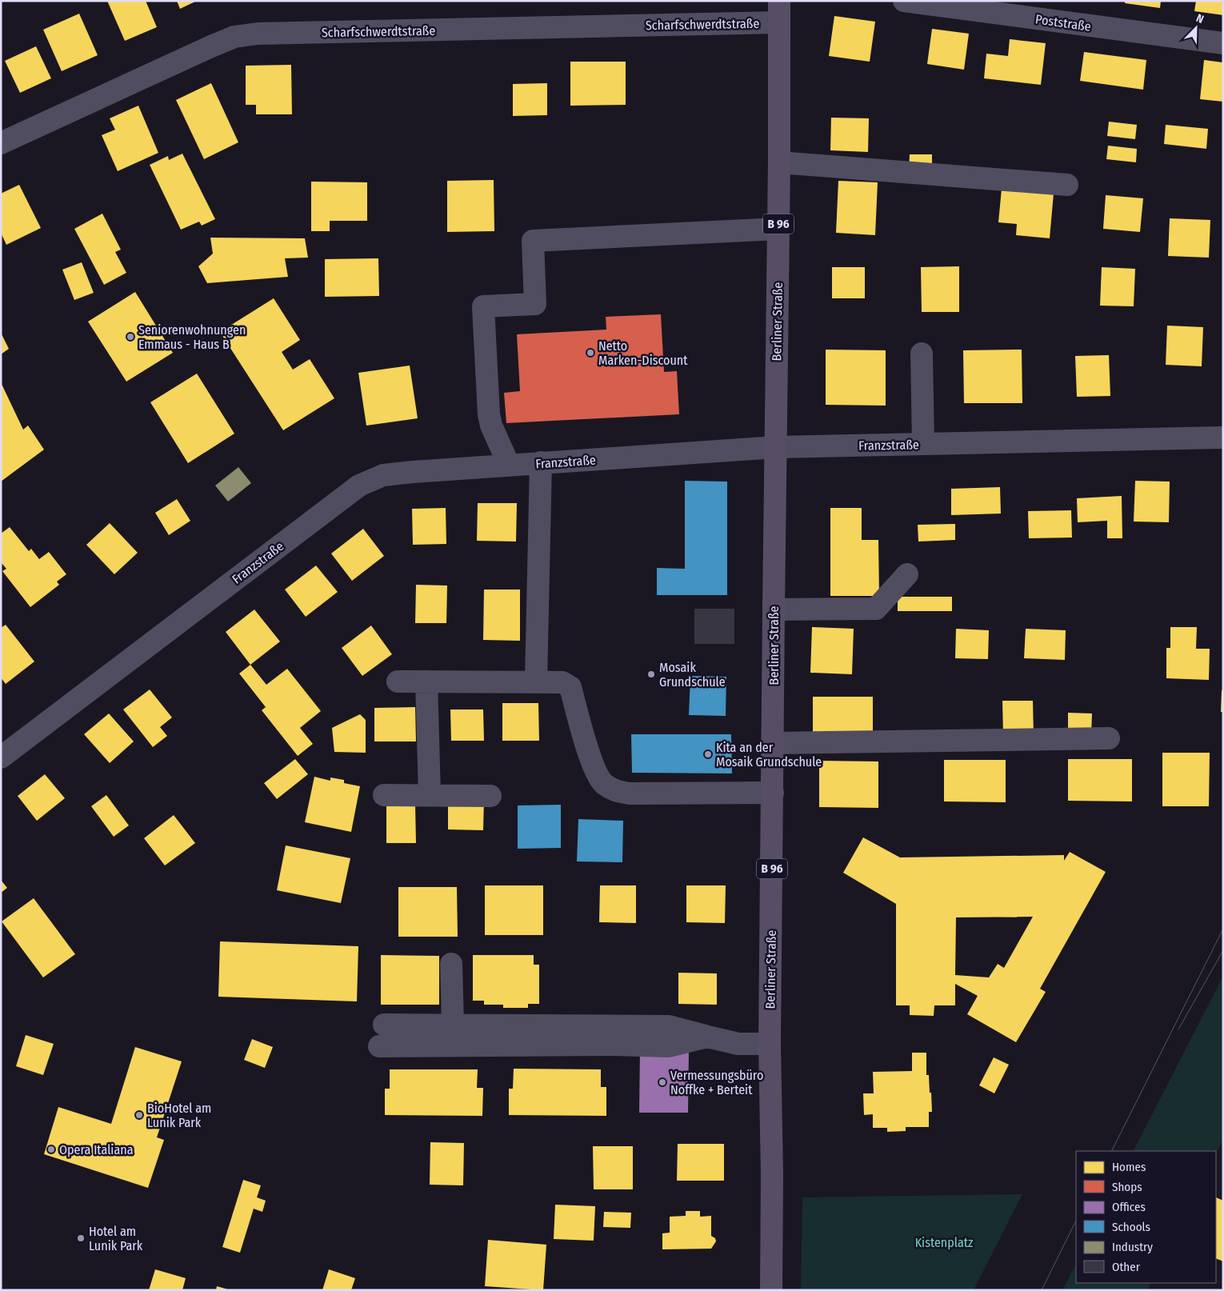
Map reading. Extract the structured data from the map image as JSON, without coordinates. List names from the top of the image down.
{
  "streets": {
    "main road": ["B 96", "Berliner Straße"],
    "street": ["Poststraße", "Scharfschwerdtstraße", "Franzstraße"]
  },
  "crossings": [
    ["Scharfschwerdtstraße", "Berliner Straße"],
    ["Berliner Straße", "Franzstraße"]
  ],
  "parks": ["Kistenplatz"],
  "places": [
    "Seniorenwohnungen Emmaus - Haus B",
    "Netto Marken-Discount",
    "Mosaik Grundschule",
    "Kita an der Mosaik Grundschule",
    "Vermessungsbüro Noffke + Berteit",
    "BioHotel am Lunik Park",
    "Opera Italiana",
    "Hotel am Lunik Park"
  ],
  "legend": [
    "Homes",
    "Shops",
    "Offices",
    "Schools",
    "Industry",
    "Other"
  ],
  "north": "top right"
}
